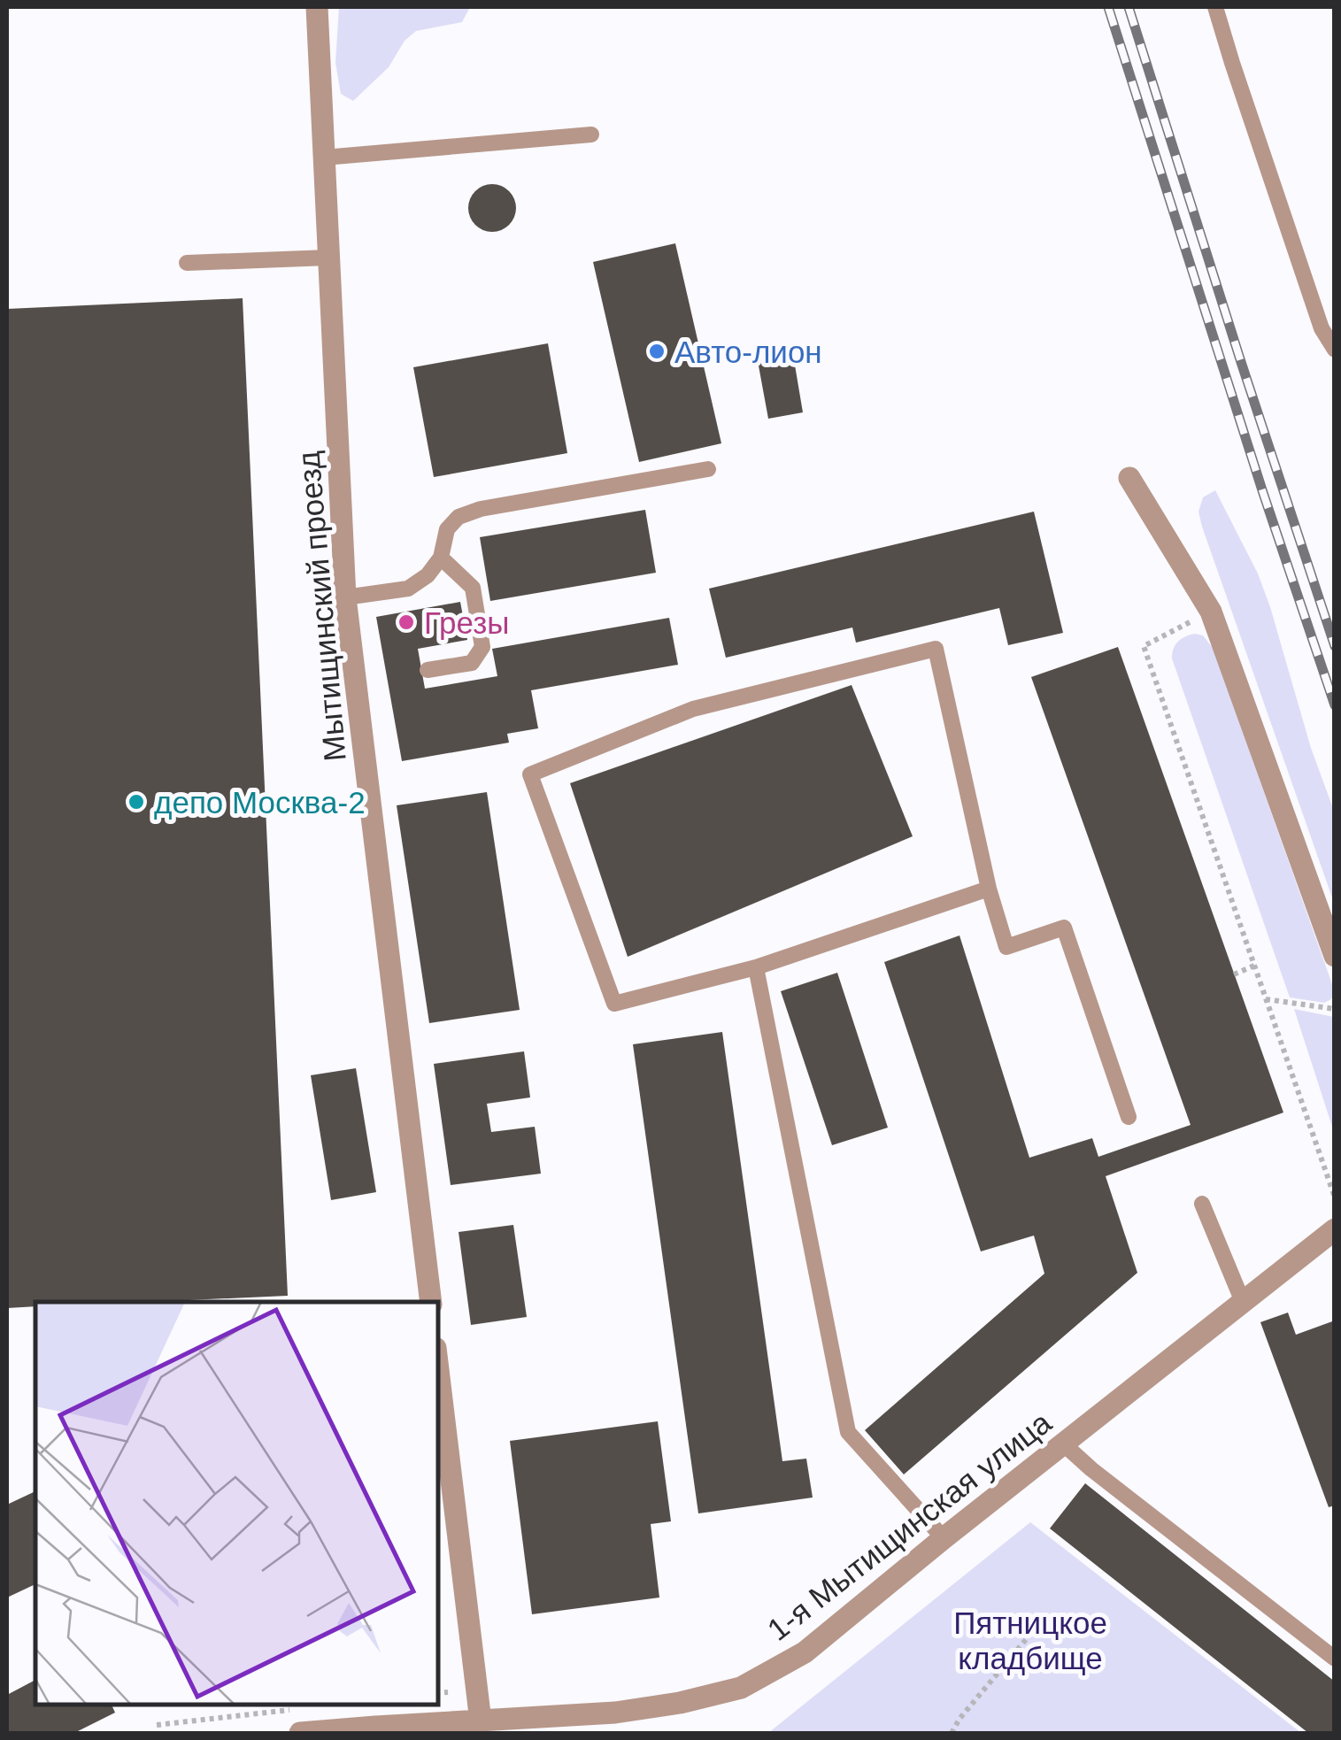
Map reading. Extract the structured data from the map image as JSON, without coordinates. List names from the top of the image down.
{
  "streets": {
    "street": ["Мытищинский проезд", "1-я Мытищинская улица"]
  },
  "parks": ["Пятницкое кладбище"],
  "places": ["Авто-лион", "Грезы", "депо Москва-2"]
}
